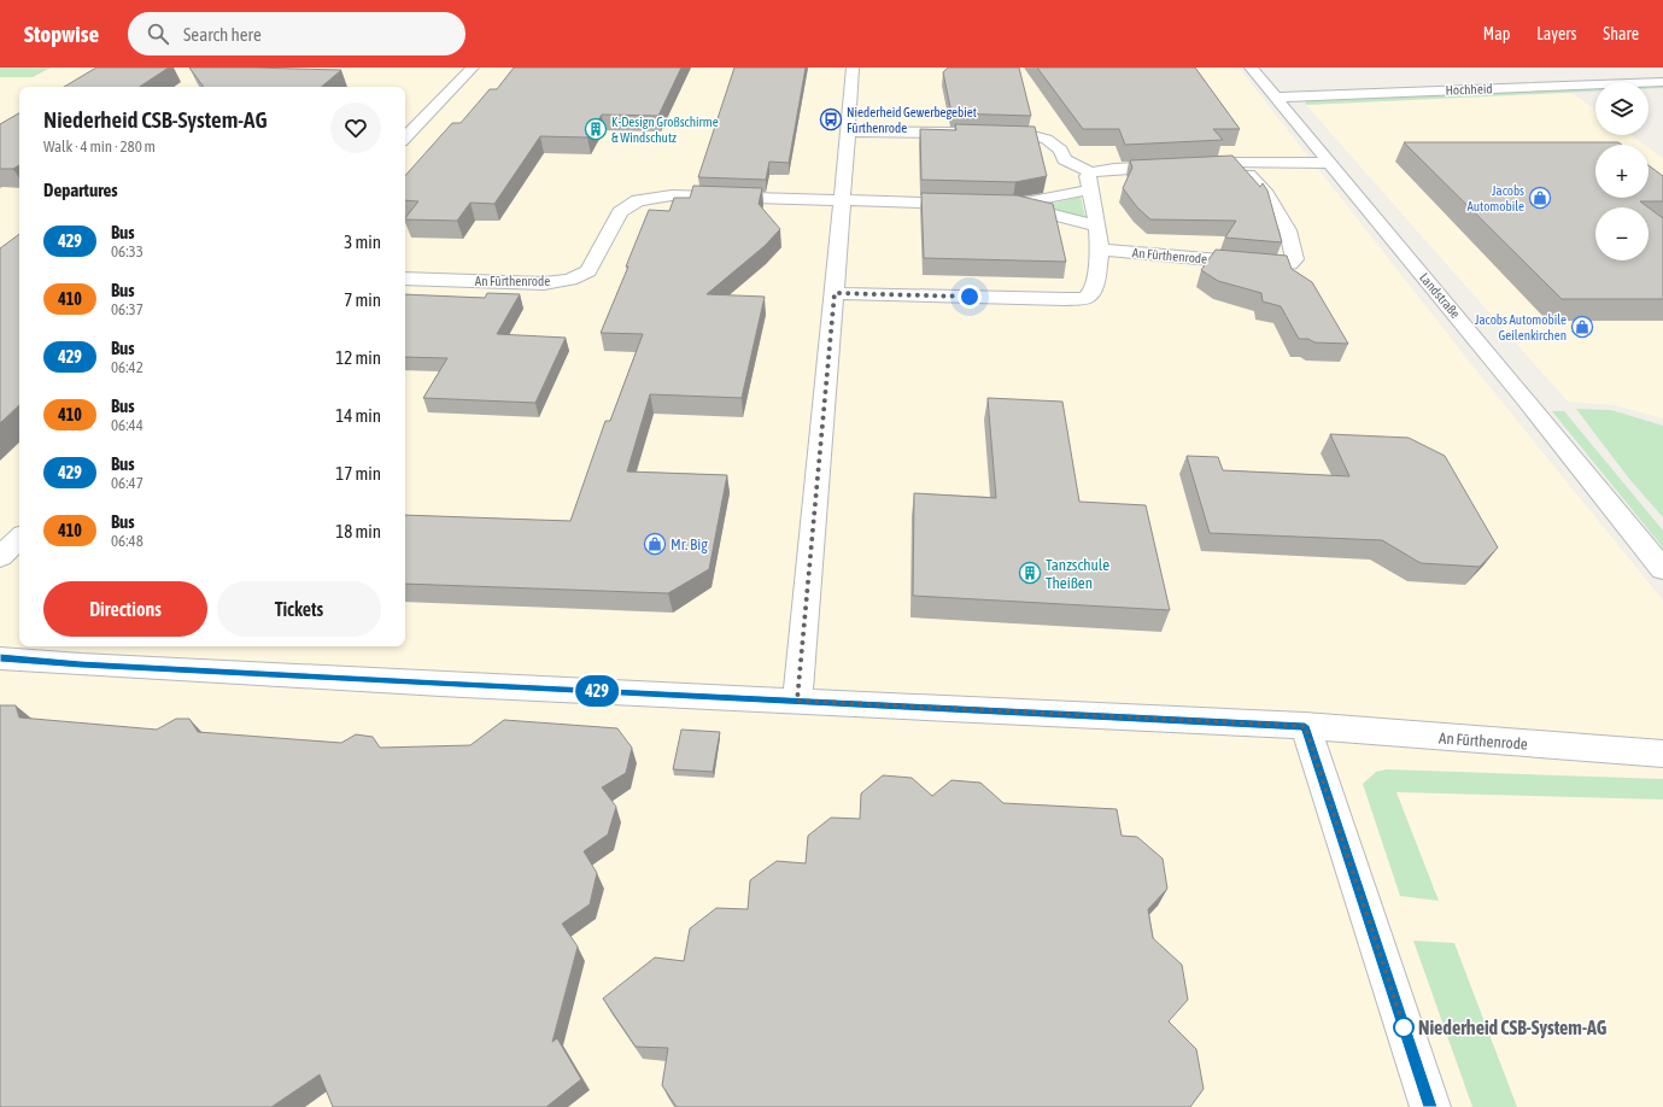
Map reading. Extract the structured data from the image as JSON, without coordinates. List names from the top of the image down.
{
  "streets": {
    "street": ["Hochheid", "An Fürthenrode", "Landstraße"]
  },
  "crossings": [
    ["Hochheid", "Landstraße"]
  ],
  "places": {
    "bus stop": ["Niederheid Gewerbegebiet Fürthenrode"],
    "building": ["K-Design Großschirme & Windschutz", "Tanzschule Theißen"],
    "shop": ["Jacobs Automobile", "Jacobs Automobile Geilenkirchen", "Mr. Big"],
    "other": ["Niederheid CSB-System-AG"]
  },
  "lines": ["bus line 429"],
  "page": {
    "header": "Stopwise",
    "search": "Search here",
    "nav": ["Map", "Layers", "Share"],
    "on_map": "429",
    "map_buttons": ["+", "−"],
    "heading": [
      ["Niederheid CSB-System-AG", "Walk · 4 min · 280 m"],
      "Departures"
    ],
    "list": [
      {
        "mark": "429",
        "name": "Bus",
        "note": "06:33",
        "value": "3 min"
      },
      {
        "mark": "410",
        "name": "Bus",
        "note": "06:37",
        "value": "7 min"
      },
      {
        "mark": "429",
        "name": "Bus",
        "note": "06:42",
        "value": "12 min"
      },
      {
        "mark": "410",
        "name": "Bus",
        "note": "06:44",
        "value": "14 min"
      },
      {
        "mark": "429",
        "name": "Bus",
        "note": "06:47",
        "value": "17 min"
      },
      {
        "mark": "410",
        "name": "Bus",
        "note": "06:48",
        "value": "18 min"
      }
    ],
    "buttons": ["Directions", "Tickets"]
  }
}
